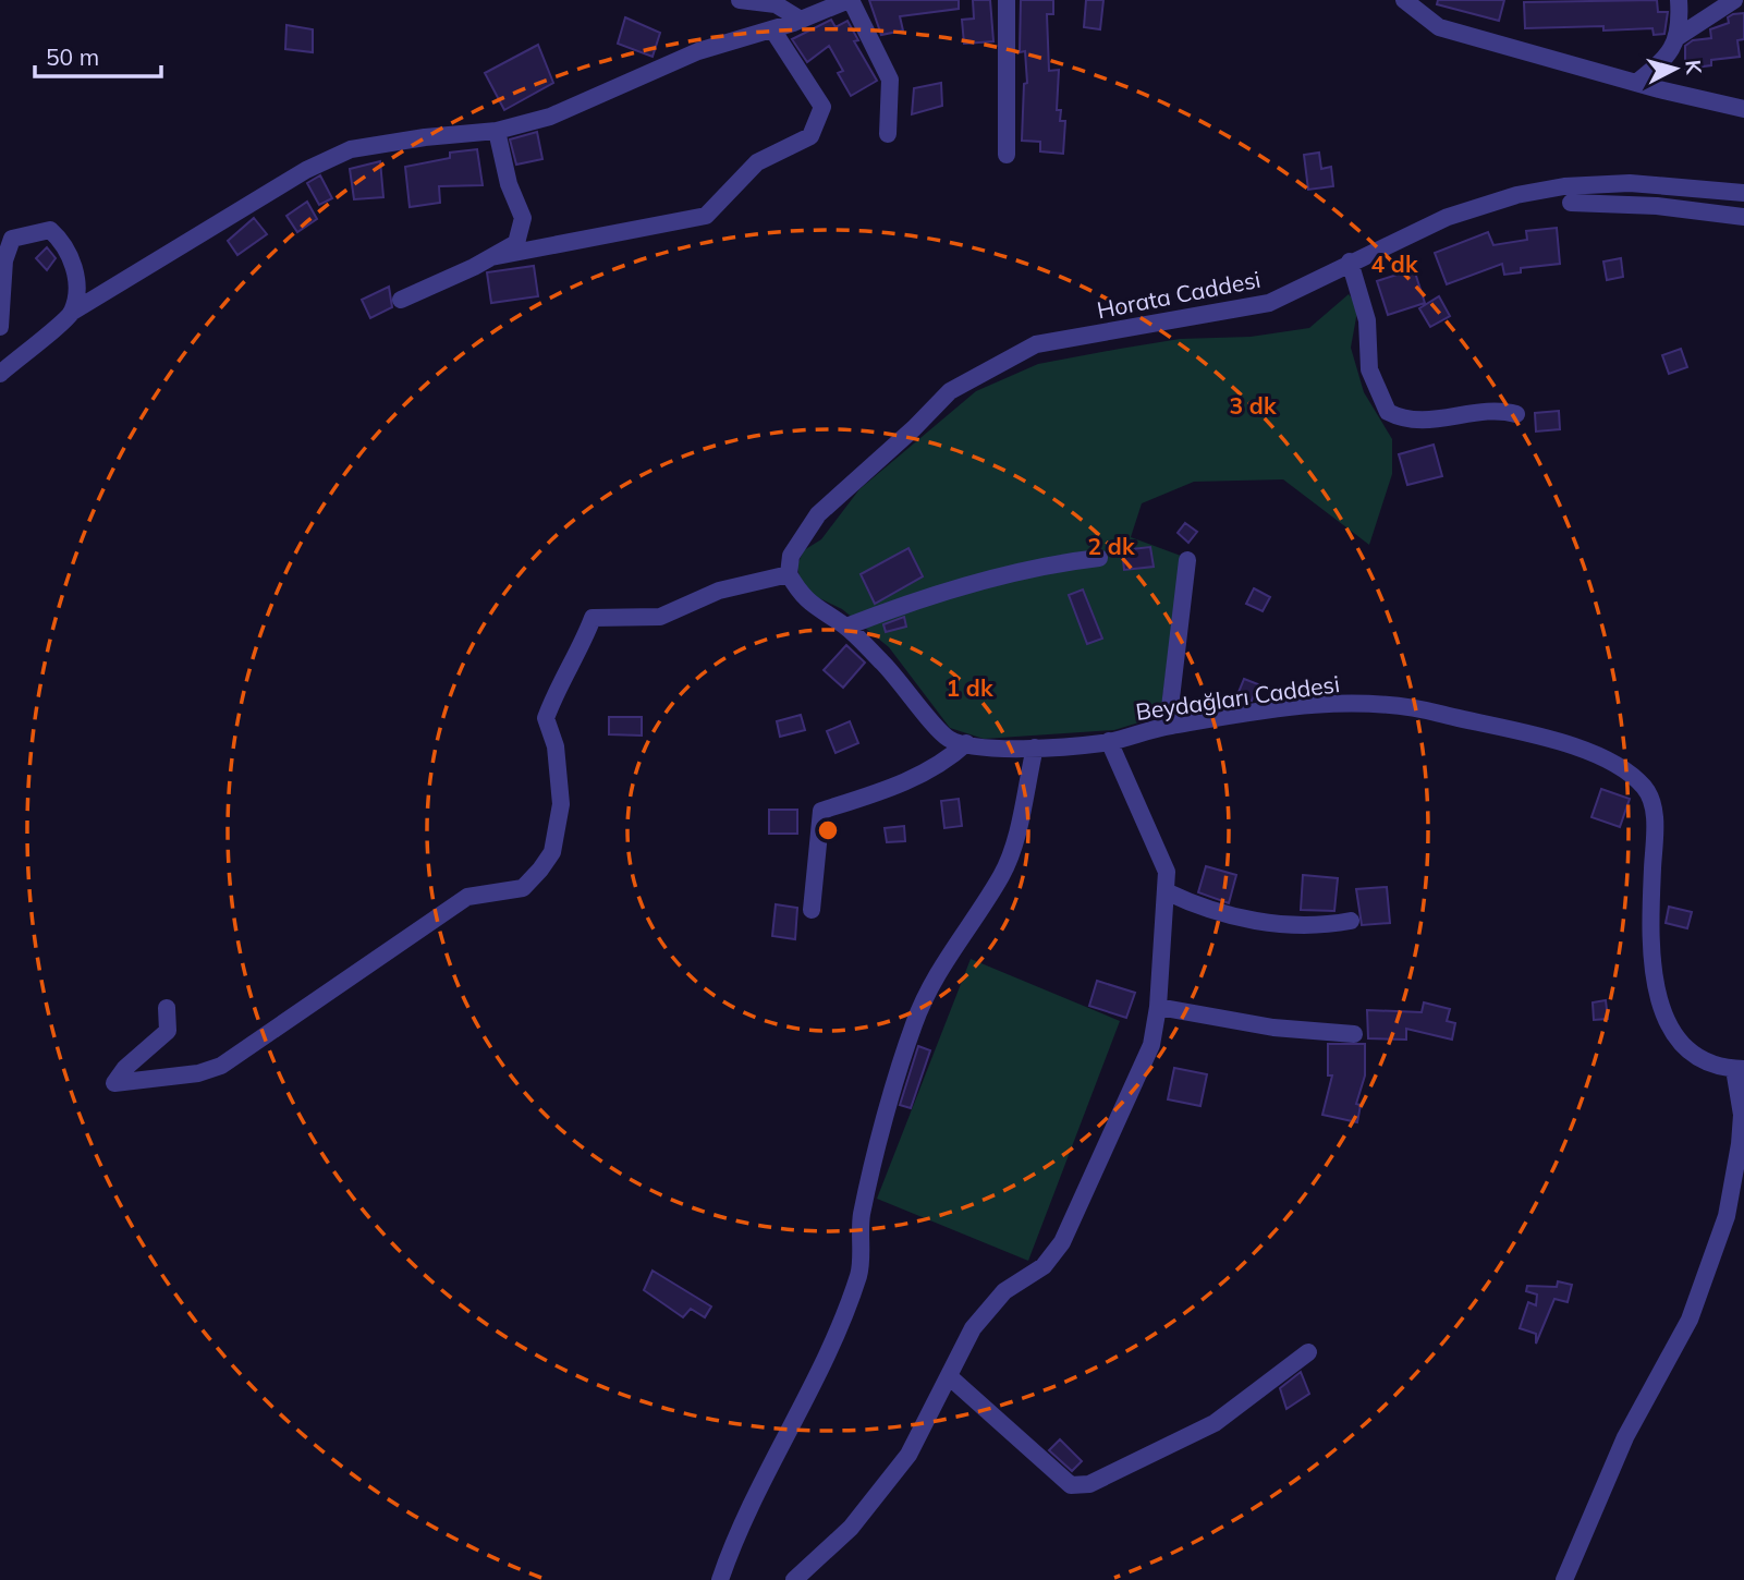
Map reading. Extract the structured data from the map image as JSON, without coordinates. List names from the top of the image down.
{
  "streets": {
    "street": ["Horata Caddesi", "Beydağları Caddesi"]
  },
  "crossings": [
    ["Horata Caddesi", "Beydağları Caddesi"]
  ],
  "scale_bar": "50 m",
  "north": "right",
  "rings": [
    "4 dk",
    "3 dk",
    "2 dk",
    "1 dk"
  ]
}
